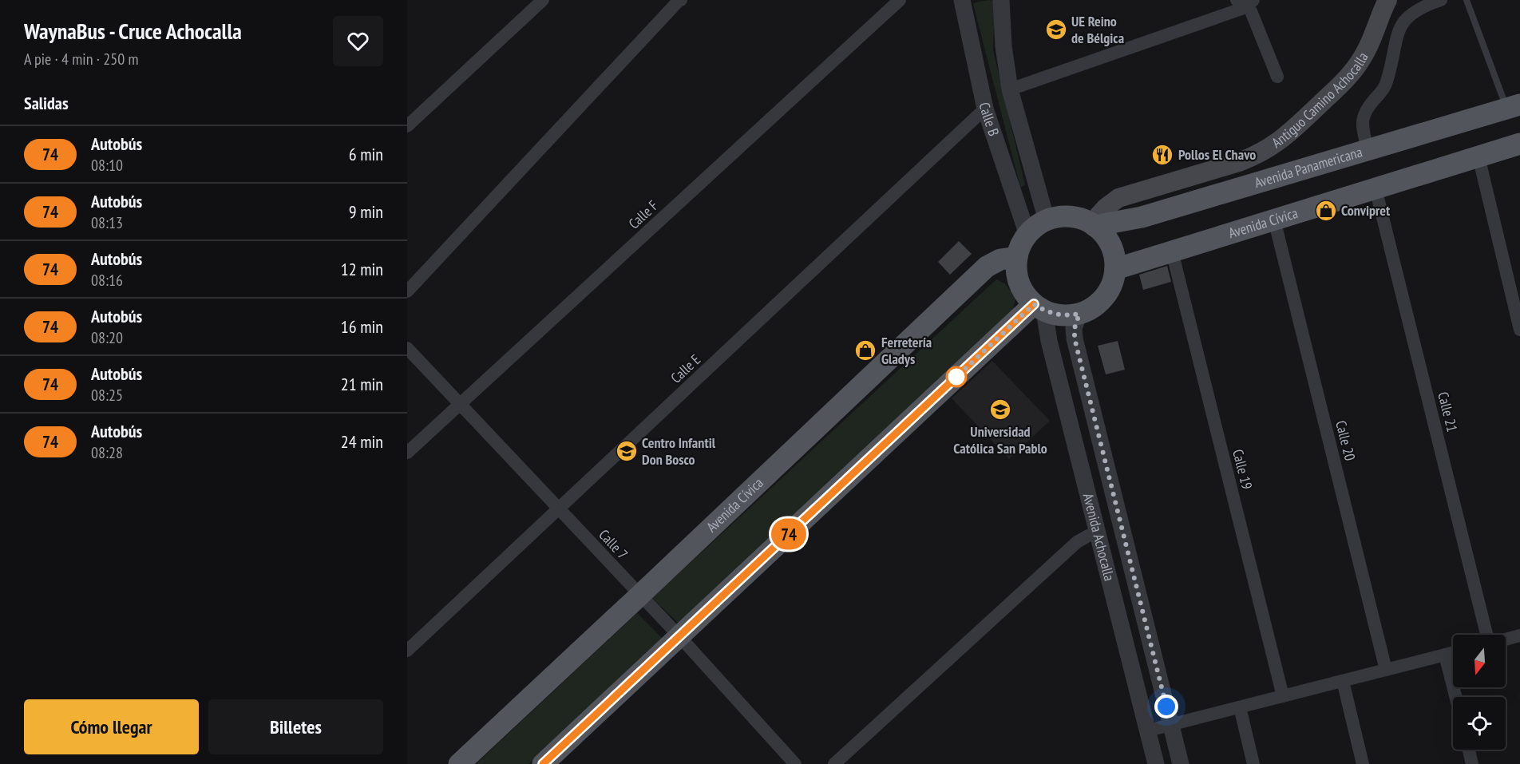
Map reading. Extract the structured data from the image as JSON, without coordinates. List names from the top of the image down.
{
  "streets": {
    "main road": ["Antiguo Camino Achocalla", "Avenida Panamericana", "Avenida Cívica"],
    "street": [
      "Calle B",
      "Calle F",
      "Calle E",
      "Calle 21",
      "Calle 20",
      "Calle 19",
      "Avenida Achocalla",
      "Calle 7"
    ]
  },
  "crossings": [
    ["Antiguo Camino Achocalla", "Calle B"],
    ["Antiguo Camino Achocalla", "Avenida Panamericana"],
    ["Antiguo Camino Achocalla", "Avenida Cívica"],
    ["Antiguo Camino Achocalla", "Avenida Achocalla"],
    ["Calle B", "Avenida Panamericana"],
    ["Calle B", "Avenida Cívica"],
    ["Calle B", "Calle E"],
    ["Calle B", "Avenida Achocalla"],
    ["Avenida Panamericana", "Avenida Cívica"],
    ["Avenida Panamericana", "Avenida Achocalla"],
    ["Calle F", "Calle 7"],
    ["Avenida Cívica", "Calle 21"],
    ["Avenida Cívica", "Calle 20"],
    ["Avenida Cívica", "Calle 19"],
    ["Avenida Cívica", "Avenida Achocalla"],
    ["Avenida Cívica", "Calle 7"],
    ["Calle E", "Calle 7"]
  ],
  "places": {
    "school or university": ["UE Reino de Bélgica", "Universidad Católica San Pablo", "Centro Infantil Don Bosco"],
    "restaurant": ["Pollos El Chavo"],
    "shop": ["Convipret", "Ferretería Gladys"]
  },
  "lines": ["bus line 74"],
  "north": "bottom",
  "page": {
    "heading": [
      ["WaynaBus - Cruce Achocalla", "A pie · 4 min · 250 m"],
      "Salidas"
    ],
    "on_map": "74",
    "list": [
      {
        "mark": "74",
        "name": "Autobús",
        "note": "08:10",
        "value": "6 min"
      },
      {
        "mark": "74",
        "name": "Autobús",
        "note": "08:13",
        "value": "9 min"
      },
      {
        "mark": "74",
        "name": "Autobús",
        "note": "08:16",
        "value": "12 min"
      },
      {
        "mark": "74",
        "name": "Autobús",
        "note": "08:20",
        "value": "16 min"
      },
      {
        "mark": "74",
        "name": "Autobús",
        "note": "08:25",
        "value": "21 min"
      },
      {
        "mark": "74",
        "name": "Autobús",
        "note": "08:28",
        "value": "24 min"
      }
    ],
    "buttons": ["Cómo llegar", "Billetes"]
  }
}
